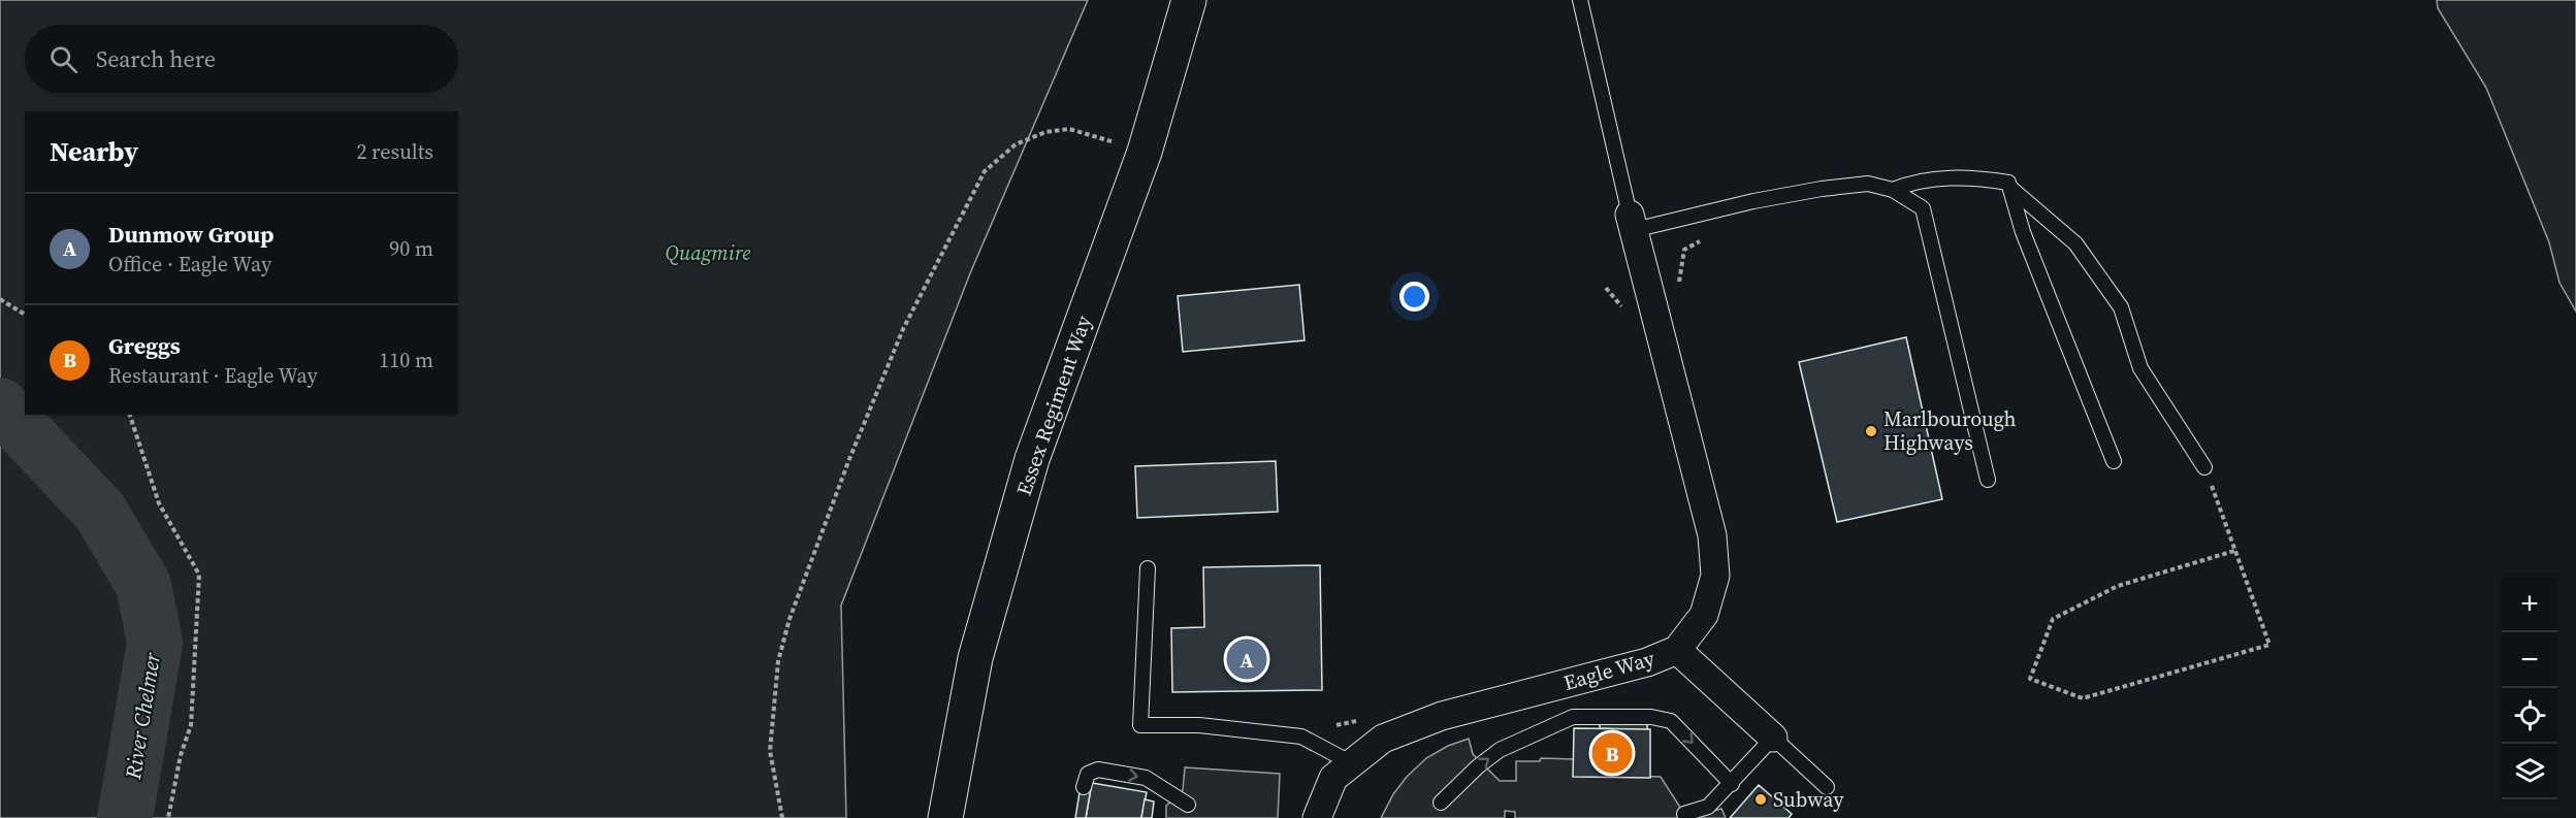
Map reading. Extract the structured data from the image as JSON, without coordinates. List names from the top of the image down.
{
  "streets": {
    "highway": ["Essex Regiment Way"],
    "street": ["Eagle Way"]
  },
  "water": ["River Chelmer"],
  "parks": ["Quagmire"],
  "places": ["Marlbourough Highways", "Subway"],
  "page": {
    "search": "Search here",
    "heading": ["Nearby", "2 results"],
    "list": [
      {
        "mark": "A",
        "name": "Dunmow Group",
        "note": "Office · Eagle Way",
        "value": "90 m"
      },
      {
        "mark": "B",
        "name": "Greggs",
        "note": "Restaurant · Eagle Way",
        "value": "110 m"
      }
    ],
    "map_buttons": ["+", "−"],
    "pins": ["A", "B"]
  }
}
